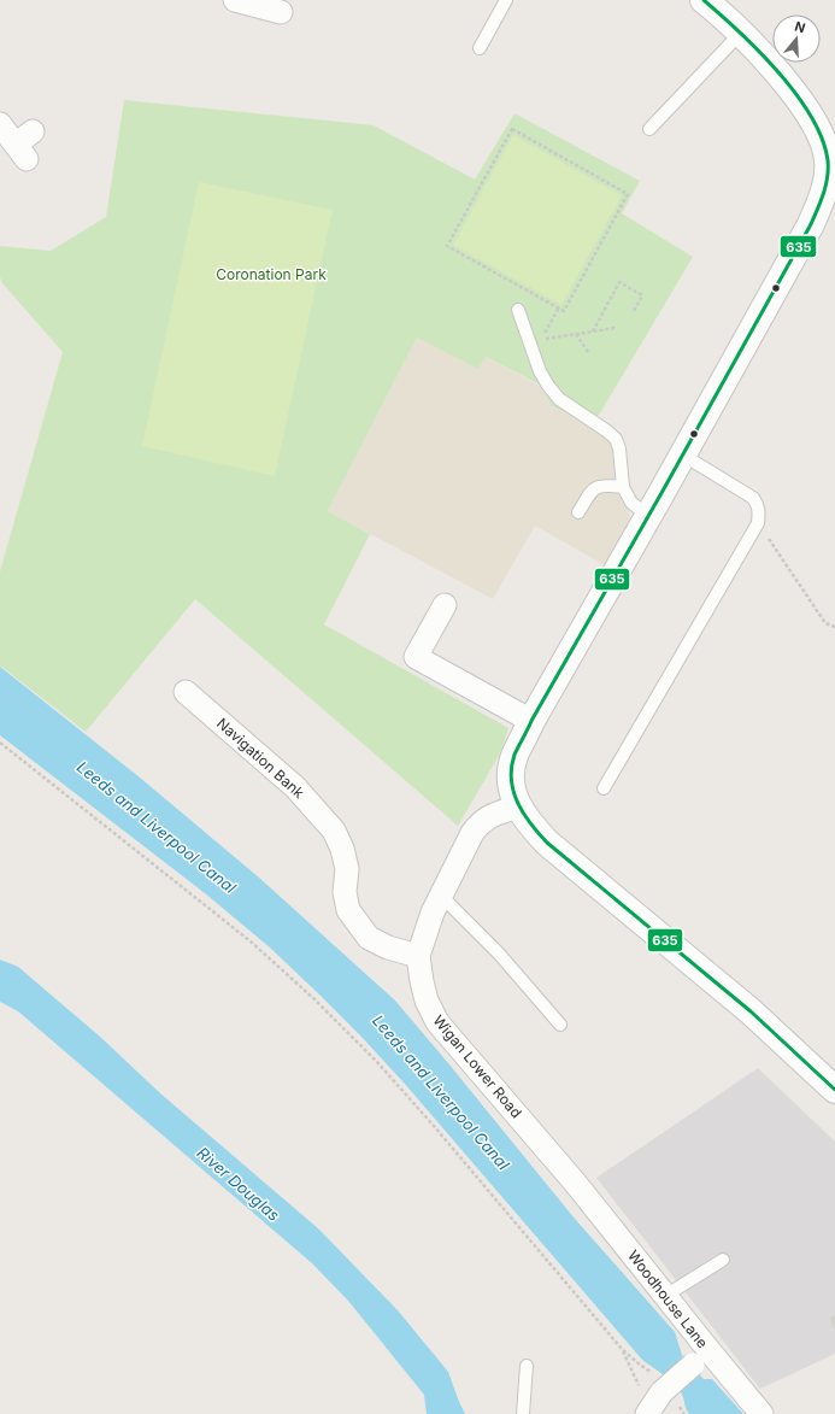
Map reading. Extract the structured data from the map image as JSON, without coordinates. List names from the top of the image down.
{
  "streets": {
    "street": ["Navigation Bank", "Wigan Lower Road", "Woodhouse Lane"]
  },
  "crossings": [
    ["Navigation Bank", "Wigan Lower Road"],
    ["Wigan Lower Road", "Woodhouse Lane"]
  ],
  "water": ["Leeds and Liverpool Canal", "River Douglas"],
  "parks": ["Coronation Park"],
  "lines": ["transit line 635"],
  "north": "top"
}
